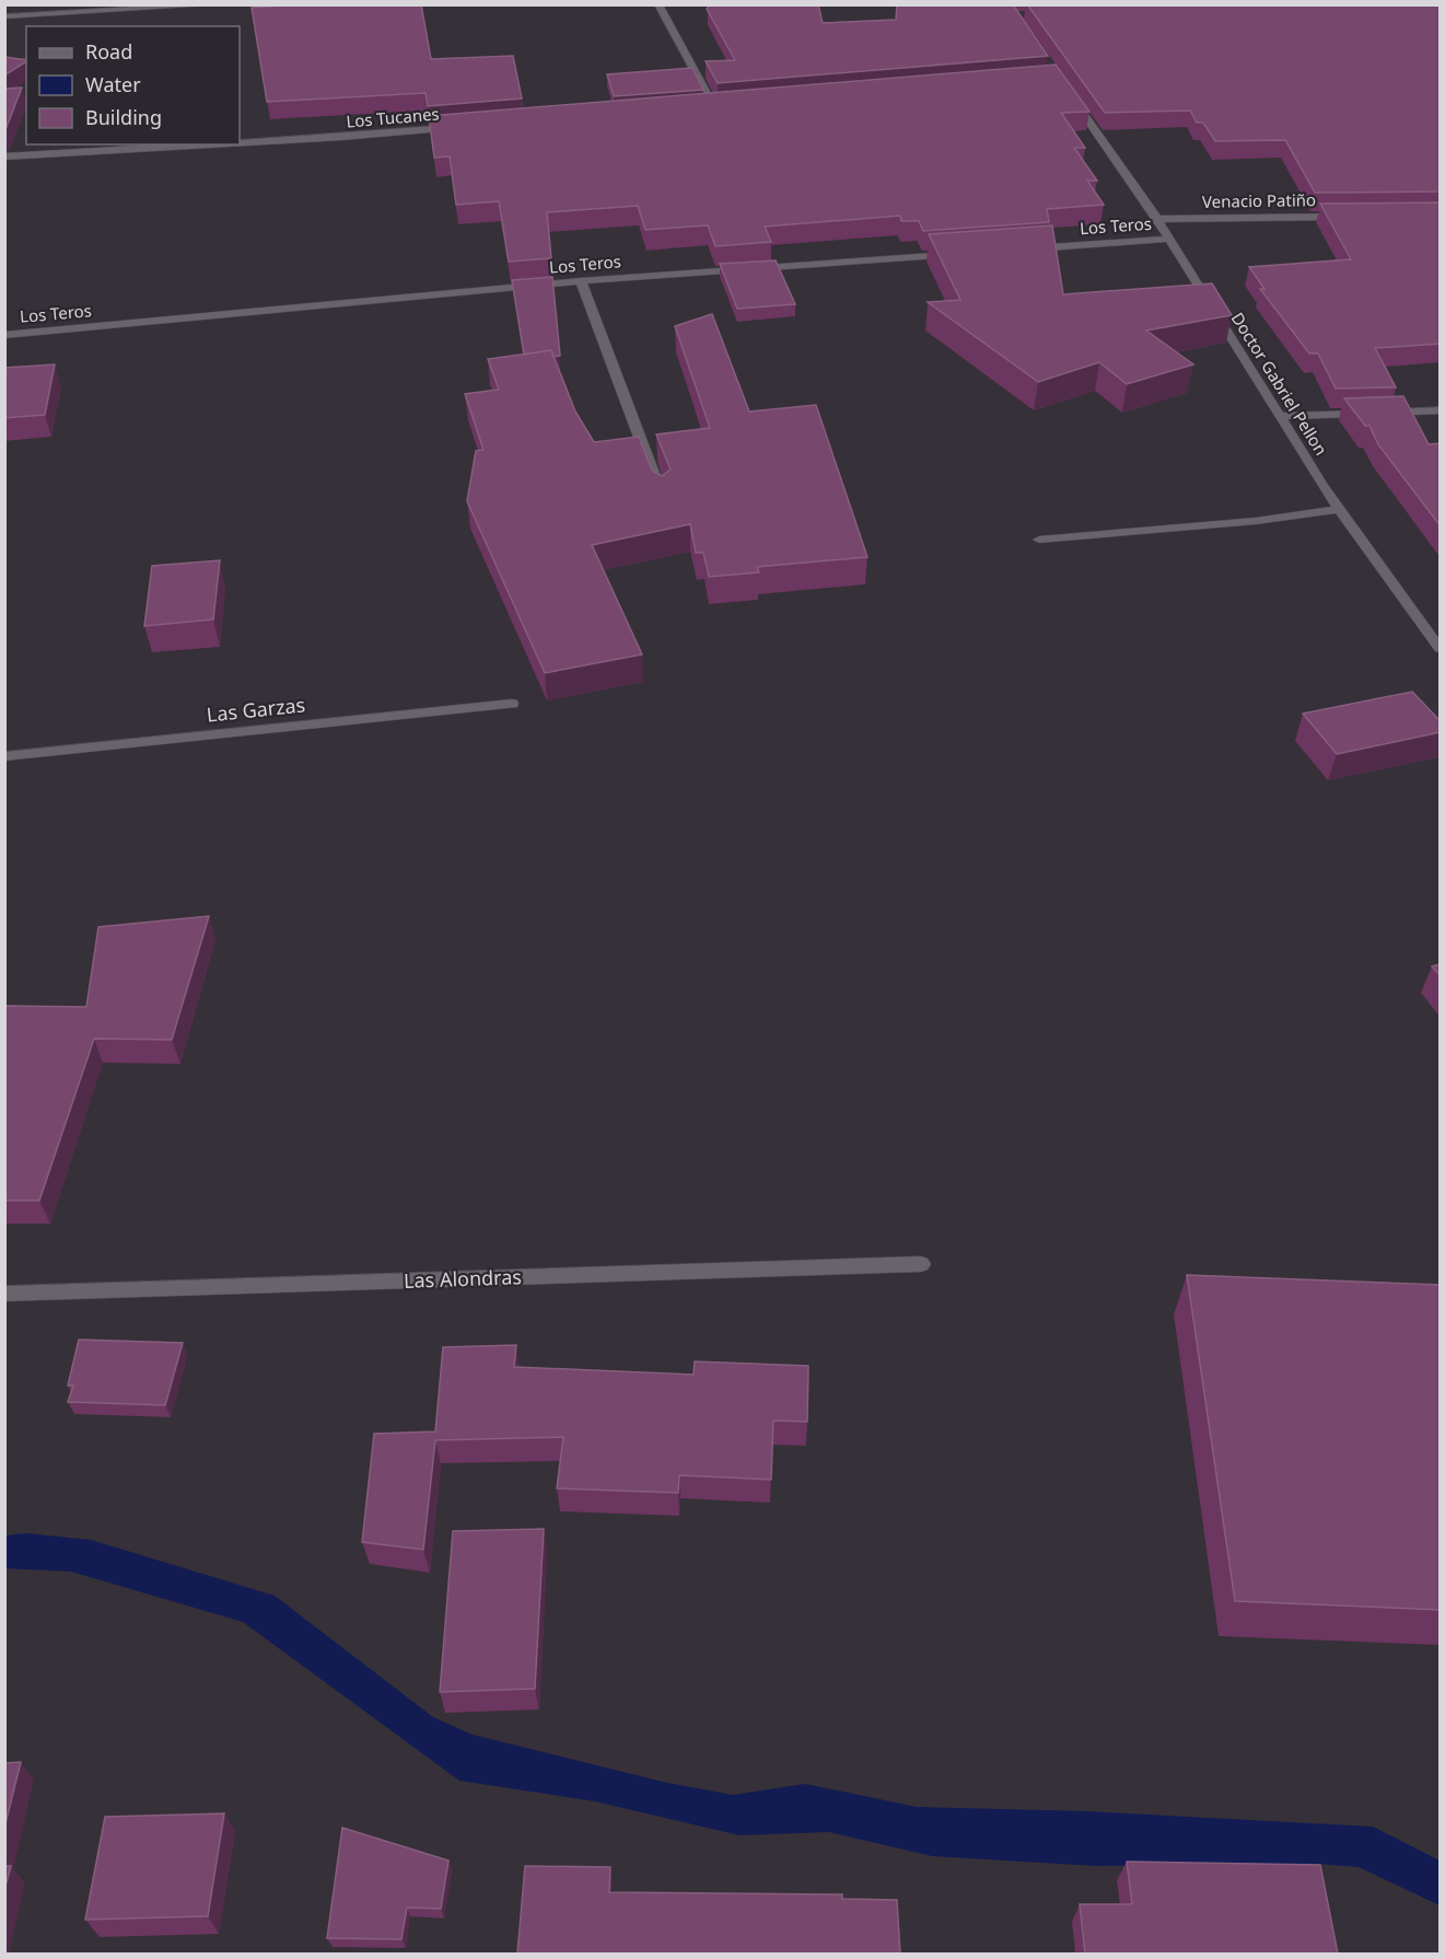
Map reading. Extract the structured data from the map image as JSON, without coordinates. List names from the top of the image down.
{
  "streets": {
    "street": [
      "Los Tucanes",
      "Venacio Patiño",
      "Los Teros",
      "Doctor Gabriel Pellon",
      "Las Garzas",
      "Las Alondras"
    ]
  },
  "crossings": [
    ["Venacio Patiño", "Doctor Gabriel Pellon"],
    ["Los Teros", "Doctor Gabriel Pellon"]
  ],
  "legend": ["Road", "Water", "Building"]
}
